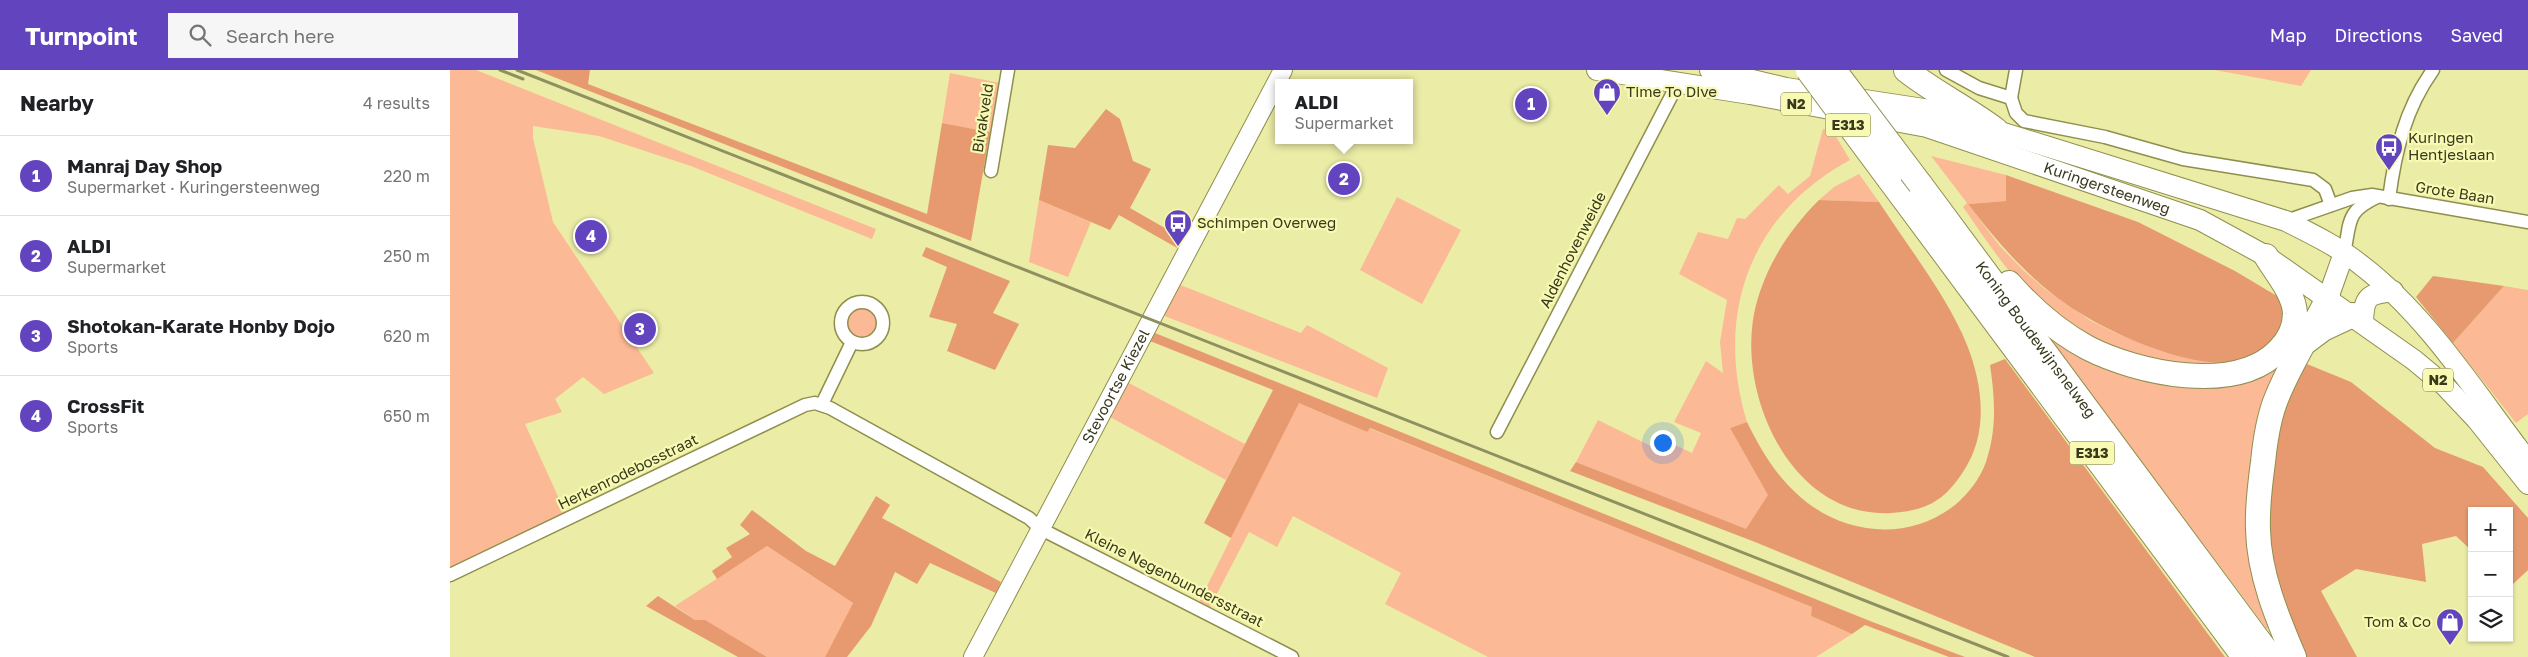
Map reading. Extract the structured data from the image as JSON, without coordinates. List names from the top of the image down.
{
  "streets": {
    "highway": ["E313", "Koning Boudewijnsnelweg"],
    "main road": ["N2", "Kuringersteenweg", "Stevoortse Kiezel"],
    "street": [
      "Bivakveld",
      "Grote Baan",
      "Aldenhovenweide",
      "Herkenrodebosstraat",
      "Kleine Negenbundersstraat"
    ]
  },
  "crossings": [
    ["Kuringersteenweg", "Grote Baan"],
    ["Kuringersteenweg", "Aldenhovenweide"],
    ["Stevoortse Kiezel", "Kleine Negenbundersstraat"]
  ],
  "places": {
    "shop": ["Time To Dive", "Tom & Co"],
    "bus stop": ["Kuringen Hentjeslaan", "Schimpen Overweg"]
  },
  "page": {
    "header": "Turnpoint",
    "search": "Search here",
    "nav": ["Map", "Directions", "Saved"],
    "heading": ["Nearby", "4 results"],
    "popup": ["ALDI", "Supermarket"],
    "pins": [
      "1",
      "2",
      "4",
      "3"
    ],
    "list": [
      {
        "mark": "1",
        "name": "Manraj Day Shop",
        "note": "Supermarket · Kuringersteenweg",
        "value": "220 m"
      },
      {
        "mark": "2",
        "name": "ALDI",
        "note": "Supermarket",
        "value": "250 m"
      },
      {
        "mark": "3",
        "name": "Shotokan-Karate Honby Dojo",
        "note": "Sports",
        "value": "620 m"
      },
      {
        "mark": "4",
        "name": "CrossFit",
        "note": "Sports",
        "value": "650 m"
      }
    ],
    "map_buttons": ["+", "−"]
  }
}
